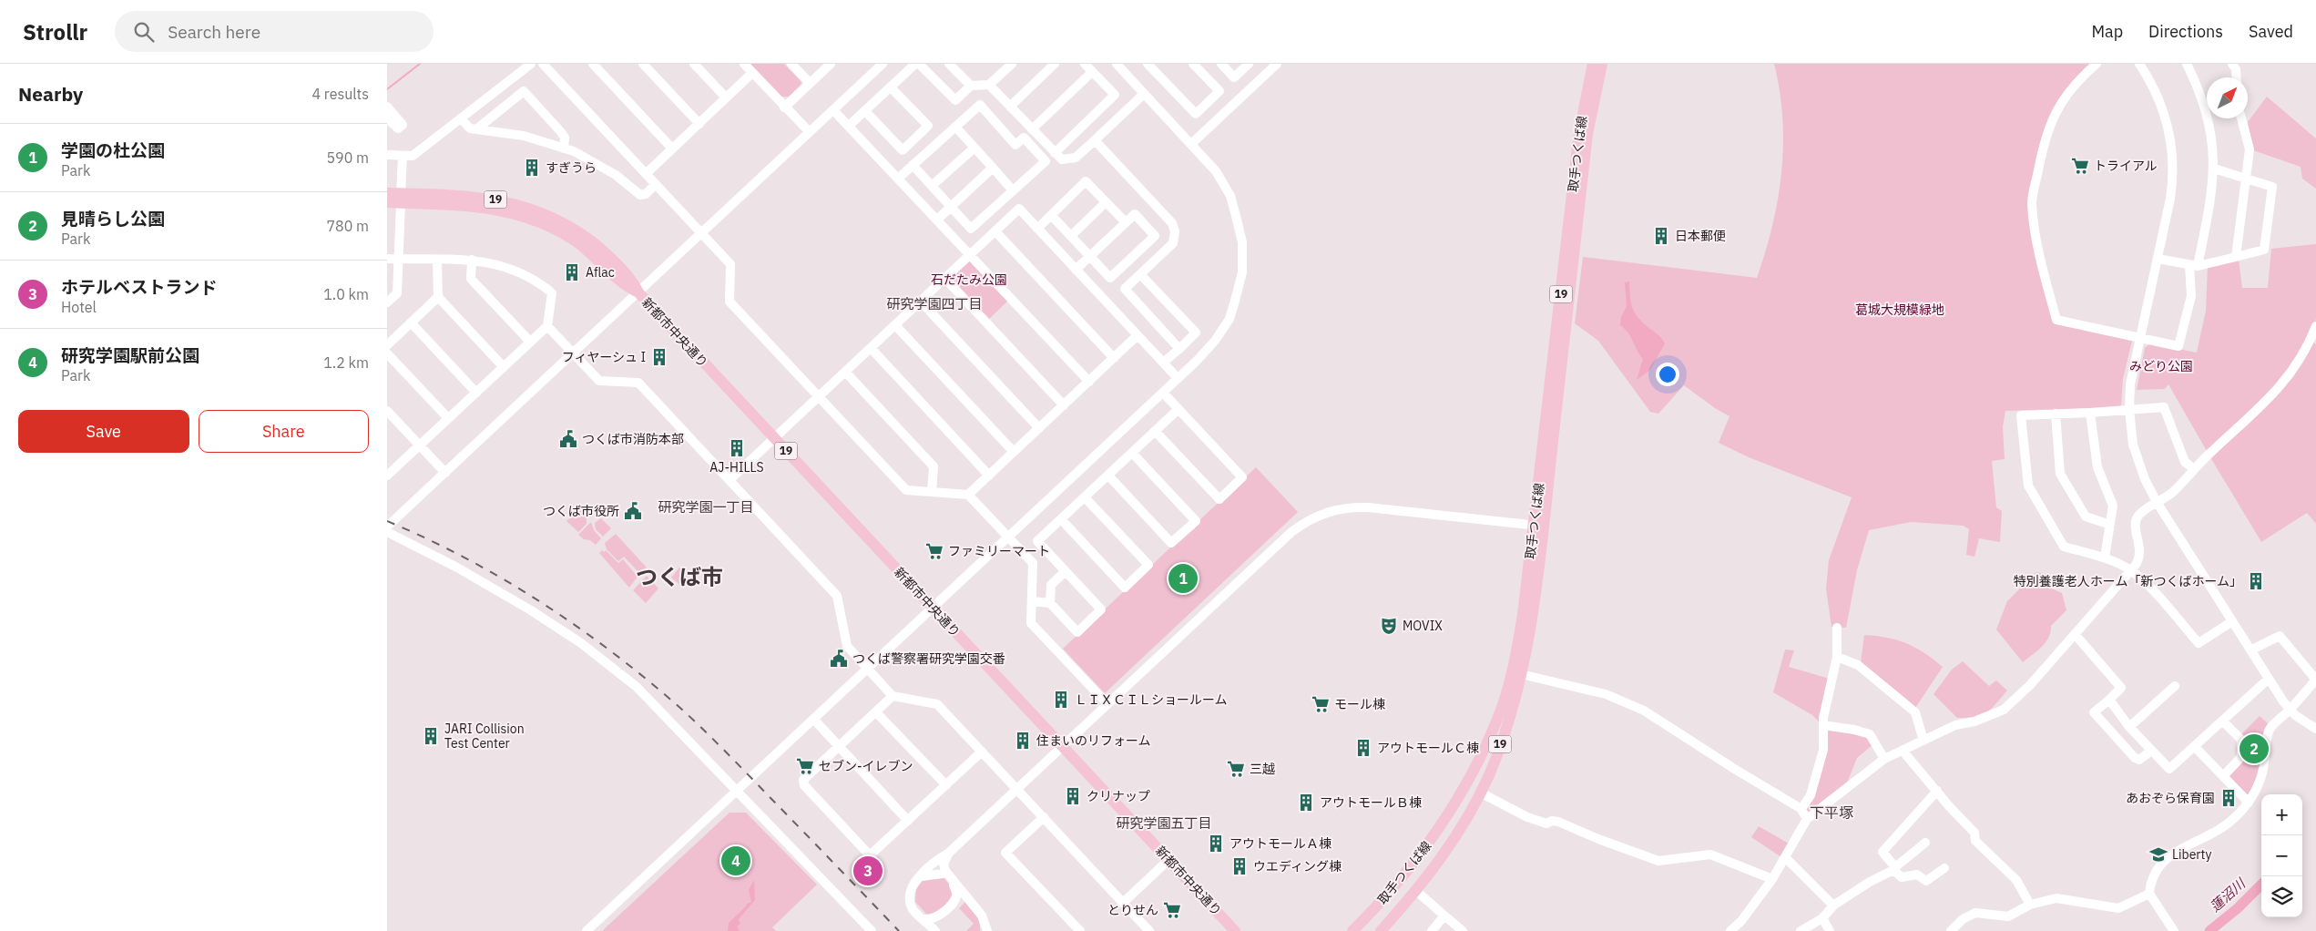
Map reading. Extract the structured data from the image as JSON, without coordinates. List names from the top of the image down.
{
  "streets": {
    "main road": ["取手つくば線", "19", "新都市中央通り"]
  },
  "districts": [
    "研究学園四丁目",
    "研究学園一丁目",
    "つくば市",
    "下平塚",
    "研究学園五丁目"
  ],
  "water": ["蓮沼川"],
  "parks": ["石だたみ公園", "葛城大規模緑地", "みどり公園"],
  "places": {
    "supermarket": [
      "トライアル",
      "ファミリーマート",
      "モール棟",
      "セブン-イレブン",
      "三越",
      "とりせん"
    ],
    "building": [
      "すぎうら",
      "日本郵便",
      "Aflac",
      "フィヤーシュ I",
      "AJ-HILLS",
      "特別養護老人ホーム「新つくばホーム」",
      "ＬＩＸＣＩＬショールーム",
      "JARI Collision Test Center",
      "住まいのリフォーム",
      "アウトモールＣ棟",
      "クリナップ",
      "あおぞら保育園",
      "アウトモールＢ棟",
      "アウトモールＡ棟",
      "ウエディング棟"
    ],
    "public building": ["つくば市消防本部", "つくば市役所", "つくば警察署研究学園交番"],
    "theatre": ["MOVIX"],
    "school or university": ["Liberty"]
  },
  "north": "top right",
  "page": {
    "header": "Strollr",
    "search": "Search here",
    "nav": ["Map", "Directions", "Saved"],
    "heading": ["Nearby", "4 results"],
    "list": [
      {
        "mark": "1",
        "name": "学園の杜公園",
        "note": "Park",
        "value": "590 m"
      },
      {
        "mark": "2",
        "name": "見晴らし公園",
        "note": "Park",
        "value": "780 m"
      },
      {
        "mark": "3",
        "name": "ホテルベストランド",
        "note": "Hotel",
        "value": "1.0 km"
      },
      {
        "mark": "4",
        "name": "研究学園駅前公園",
        "note": "Park",
        "value": "1.2 km"
      }
    ],
    "buttons": ["Save", "Share"],
    "pins": [
      "1",
      "2",
      "4",
      "3"
    ],
    "map_buttons": ["+", "−"]
  }
}
